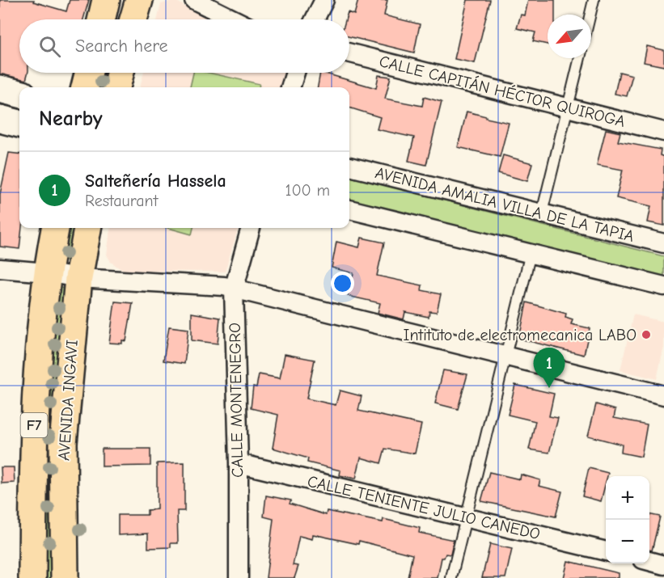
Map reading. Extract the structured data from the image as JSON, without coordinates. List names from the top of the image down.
{
  "streets": {
    "highway": ["AVENIDA INGAVI", "F7"],
    "street": [
      "CALLE CAPITÁN HÉCTOR QUIROGA",
      "AVENIDA AMALIA VILLA DE LA TAPIA",
      "CALLE MONTENEGRO",
      "CALLE TENIENTE JULIO CANEDO"
    ]
  },
  "crossings": [
    ["CALLE MONTENEGRO", "CALLE TENIENTE JULIO CANEDO"]
  ],
  "places": ["Intituto de electromecanica LABO"],
  "north": "bottom left",
  "page": {
    "search": "Search here",
    "heading": "Nearby",
    "list": [
      {
        "mark": "1",
        "name": "Salteñería Hassela",
        "note": "Restaurant",
        "value": "100 m"
      }
    ],
    "pins": "1",
    "map_buttons": ["+", "−"]
  }
}
